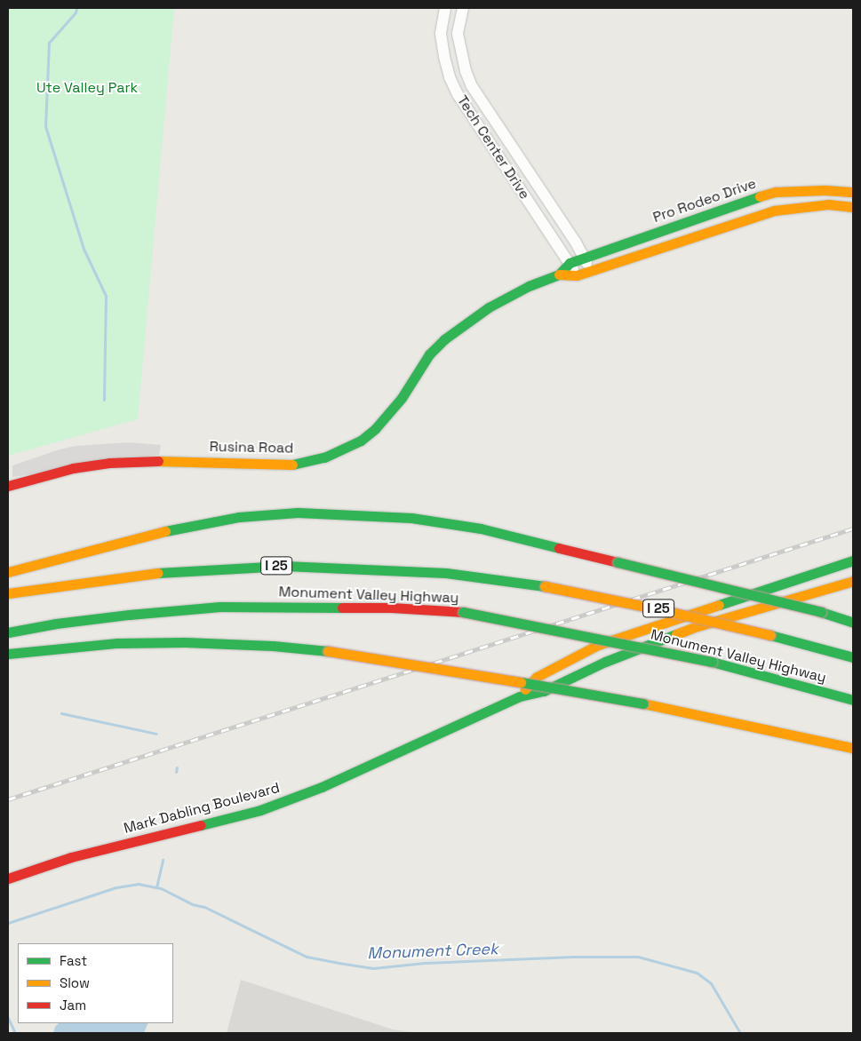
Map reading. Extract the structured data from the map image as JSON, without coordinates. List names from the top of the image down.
{
  "streets": {
    "main road": [
      "Pro Rodeo Drive",
      "Rusina Road",
      "I 25",
      "Monument Valley Highway",
      "Mark Dabling Boulevard"
    ],
    "street": ["Tech Center Drive"]
  },
  "crossings": [
    ["Tech Center Drive", "Pro Rodeo Drive"],
    ["Tech Center Drive", "Rusina Road"],
    ["Pro Rodeo Drive", "Rusina Road"]
  ],
  "water": ["Monument Creek"],
  "parks": ["Ute Valley Park"],
  "legend": ["Fast", "Slow", "Jam"]
}
